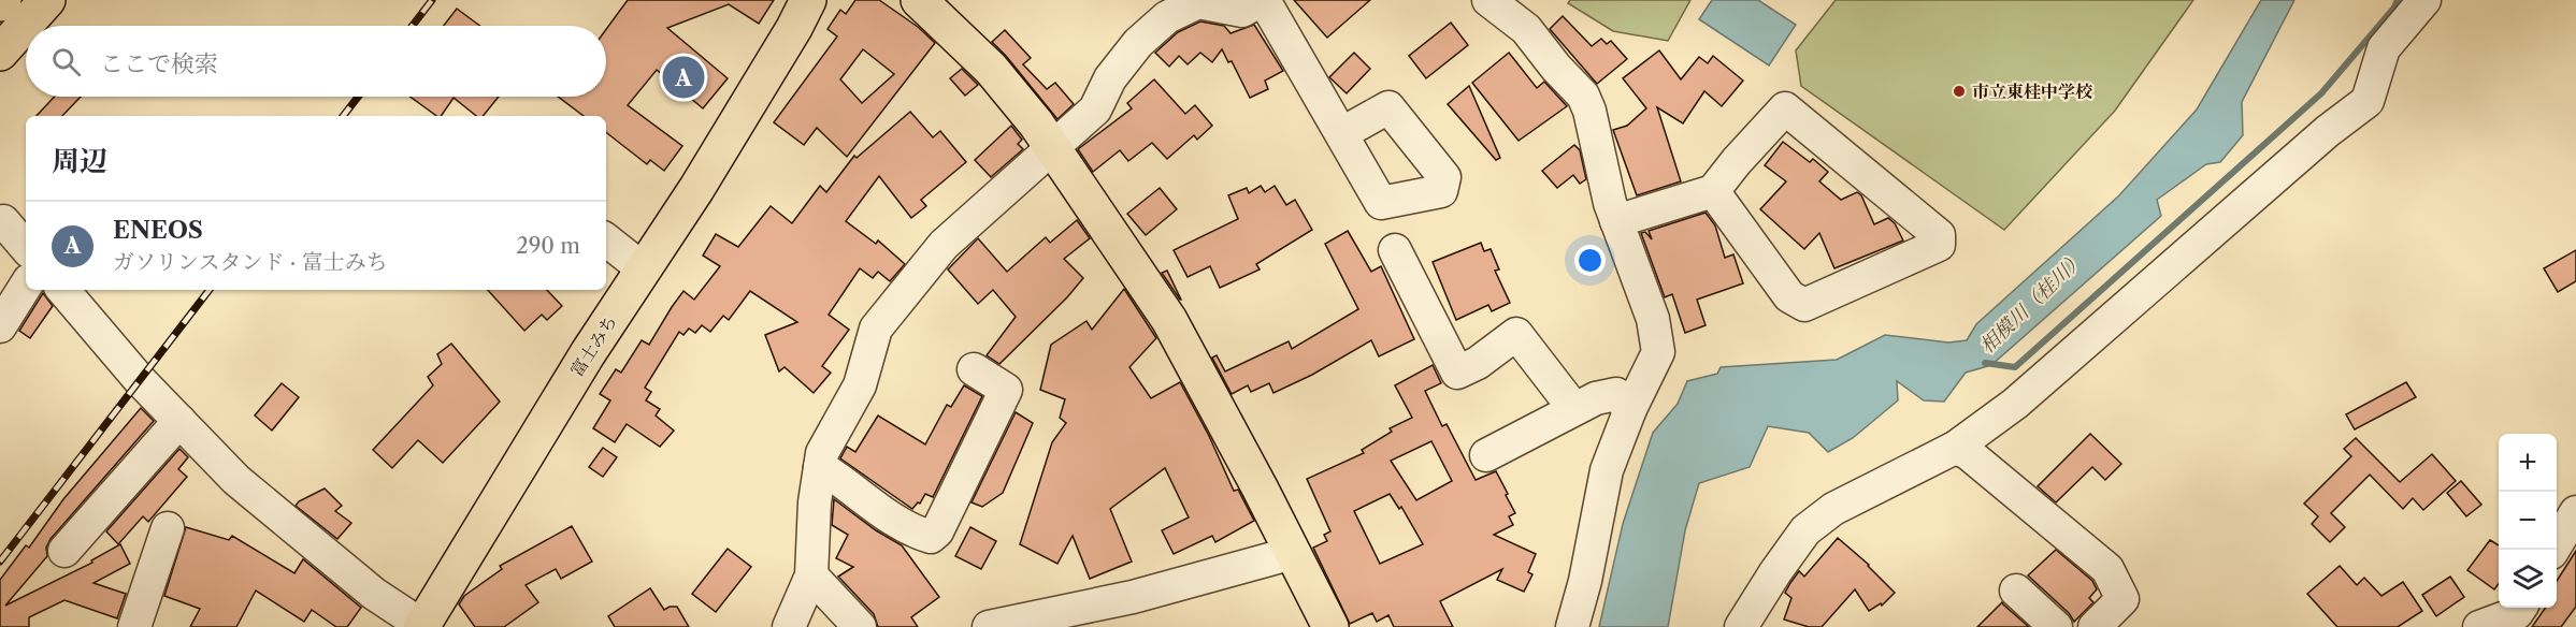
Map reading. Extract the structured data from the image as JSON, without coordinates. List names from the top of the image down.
{
  "streets": {
    "main road": ["富士みち"]
  },
  "water": ["相模川（桂川）"],
  "places": ["市立東桂中学校"],
  "page": {
    "search": "ここで検索",
    "pins": "A",
    "heading": "周辺",
    "list": [
      {
        "mark": "A",
        "name": "ENEOS",
        "note": "ガソリンスタンド · 富士みち",
        "value": "290 m"
      }
    ],
    "map_buttons": ["+", "−"]
  }
}
